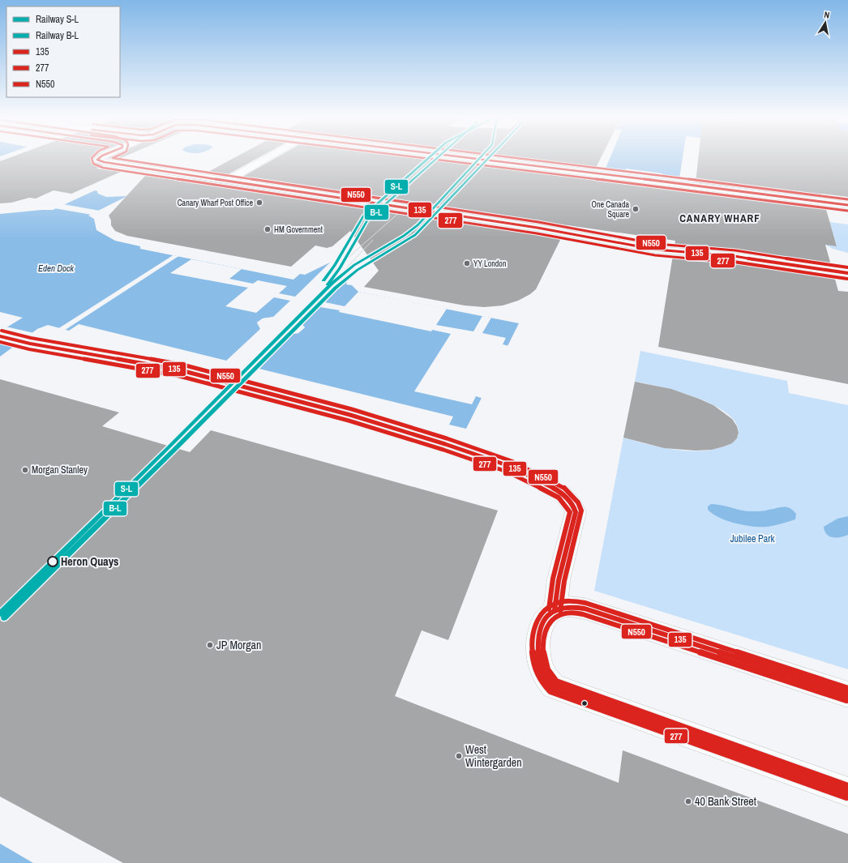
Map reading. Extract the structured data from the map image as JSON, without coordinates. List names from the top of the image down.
{
  "districts": ["CANARY WHARF"],
  "water": ["Eden Dock"],
  "parks": ["Jubilee Park"],
  "places": [
    "Canary Wharf Post Office",
    "One Canada Square",
    "HM Government",
    "YY London",
    "Morgan Stanley",
    "Heron Quays",
    "JP Morgan",
    "West Wintergarden",
    "40 Bank Street"
  ],
  "lines": [
    "rail line S-L",
    "rail line B-L",
    "transit line 135",
    "transit line 277",
    "transit line N550"
  ],
  "legend": [
    "Railway S-L",
    "Railway B-L",
    "135",
    "277",
    "N550"
  ],
  "north": "top"
}
